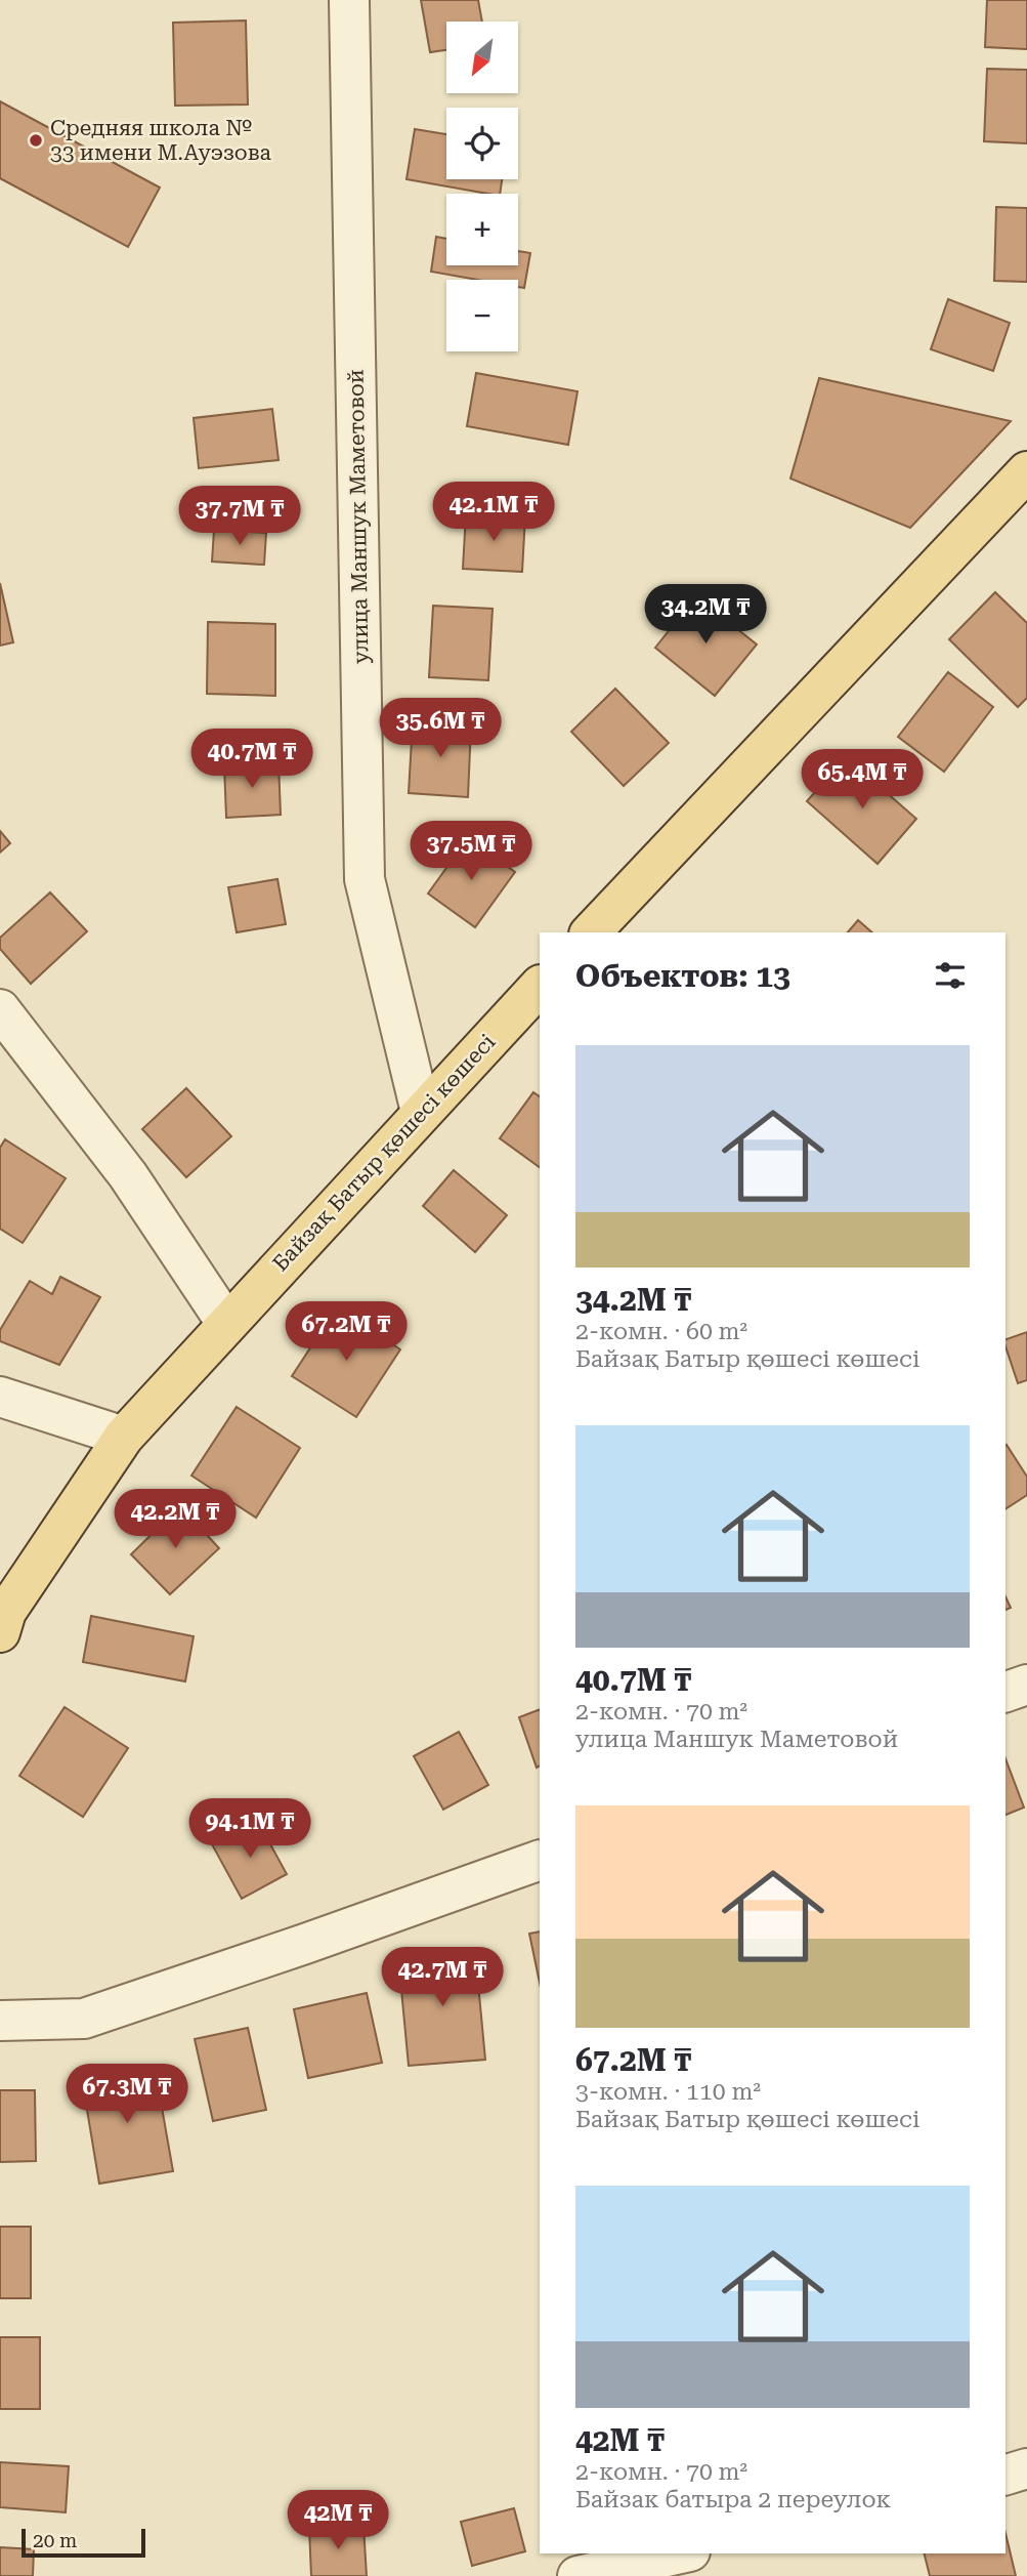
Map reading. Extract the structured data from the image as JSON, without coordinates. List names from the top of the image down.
{
  "streets": {
    "main road": ["Байзақ Батыр қөшесі көшесі"],
    "street": ["улица Маншук Маметовой"]
  },
  "crossings": [
    ["улица Маншук Маметовой", "Байзақ Батыр қөшесі көшесі"]
  ],
  "places": ["Средняя школа № 33 имени М.Ауэзова"],
  "scale_bar": "20 m",
  "north": "bottom left",
  "page": {
    "map_buttons": ["+", "−"],
    "price": [
      "42.1M ₸",
      "37.7M ₸",
      "34.2M ₸",
      "35.6M ₸",
      "40.7M ₸",
      "65.4M ₸",
      "37.5M ₸",
      "67.2M ₸",
      "42.2M ₸",
      "94.1M ₸",
      "42.7M ₸",
      "67.3M ₸",
      "42M ₸"
    ],
    "heading": "Объектов: 13",
    "list": [
      {
        "name": "34.2M ₸",
        "note": "2-комн. · 60 m² · Байзақ Батыр қөшесі көшесі"
      },
      {
        "name": "40.7M ₸",
        "note": "2-комн. · 70 m² · улица Маншук Маметовой"
      },
      {
        "name": "67.2M ₸",
        "note": "3-комн. · 110 m² · Байзақ Батыр қөшесі көшесі"
      },
      {
        "name": "42M ₸",
        "note": "2-комн. · 70 m² · Байзак батыра 2 переулок"
      }
    ],
    "scale": "20 m"
  }
}
